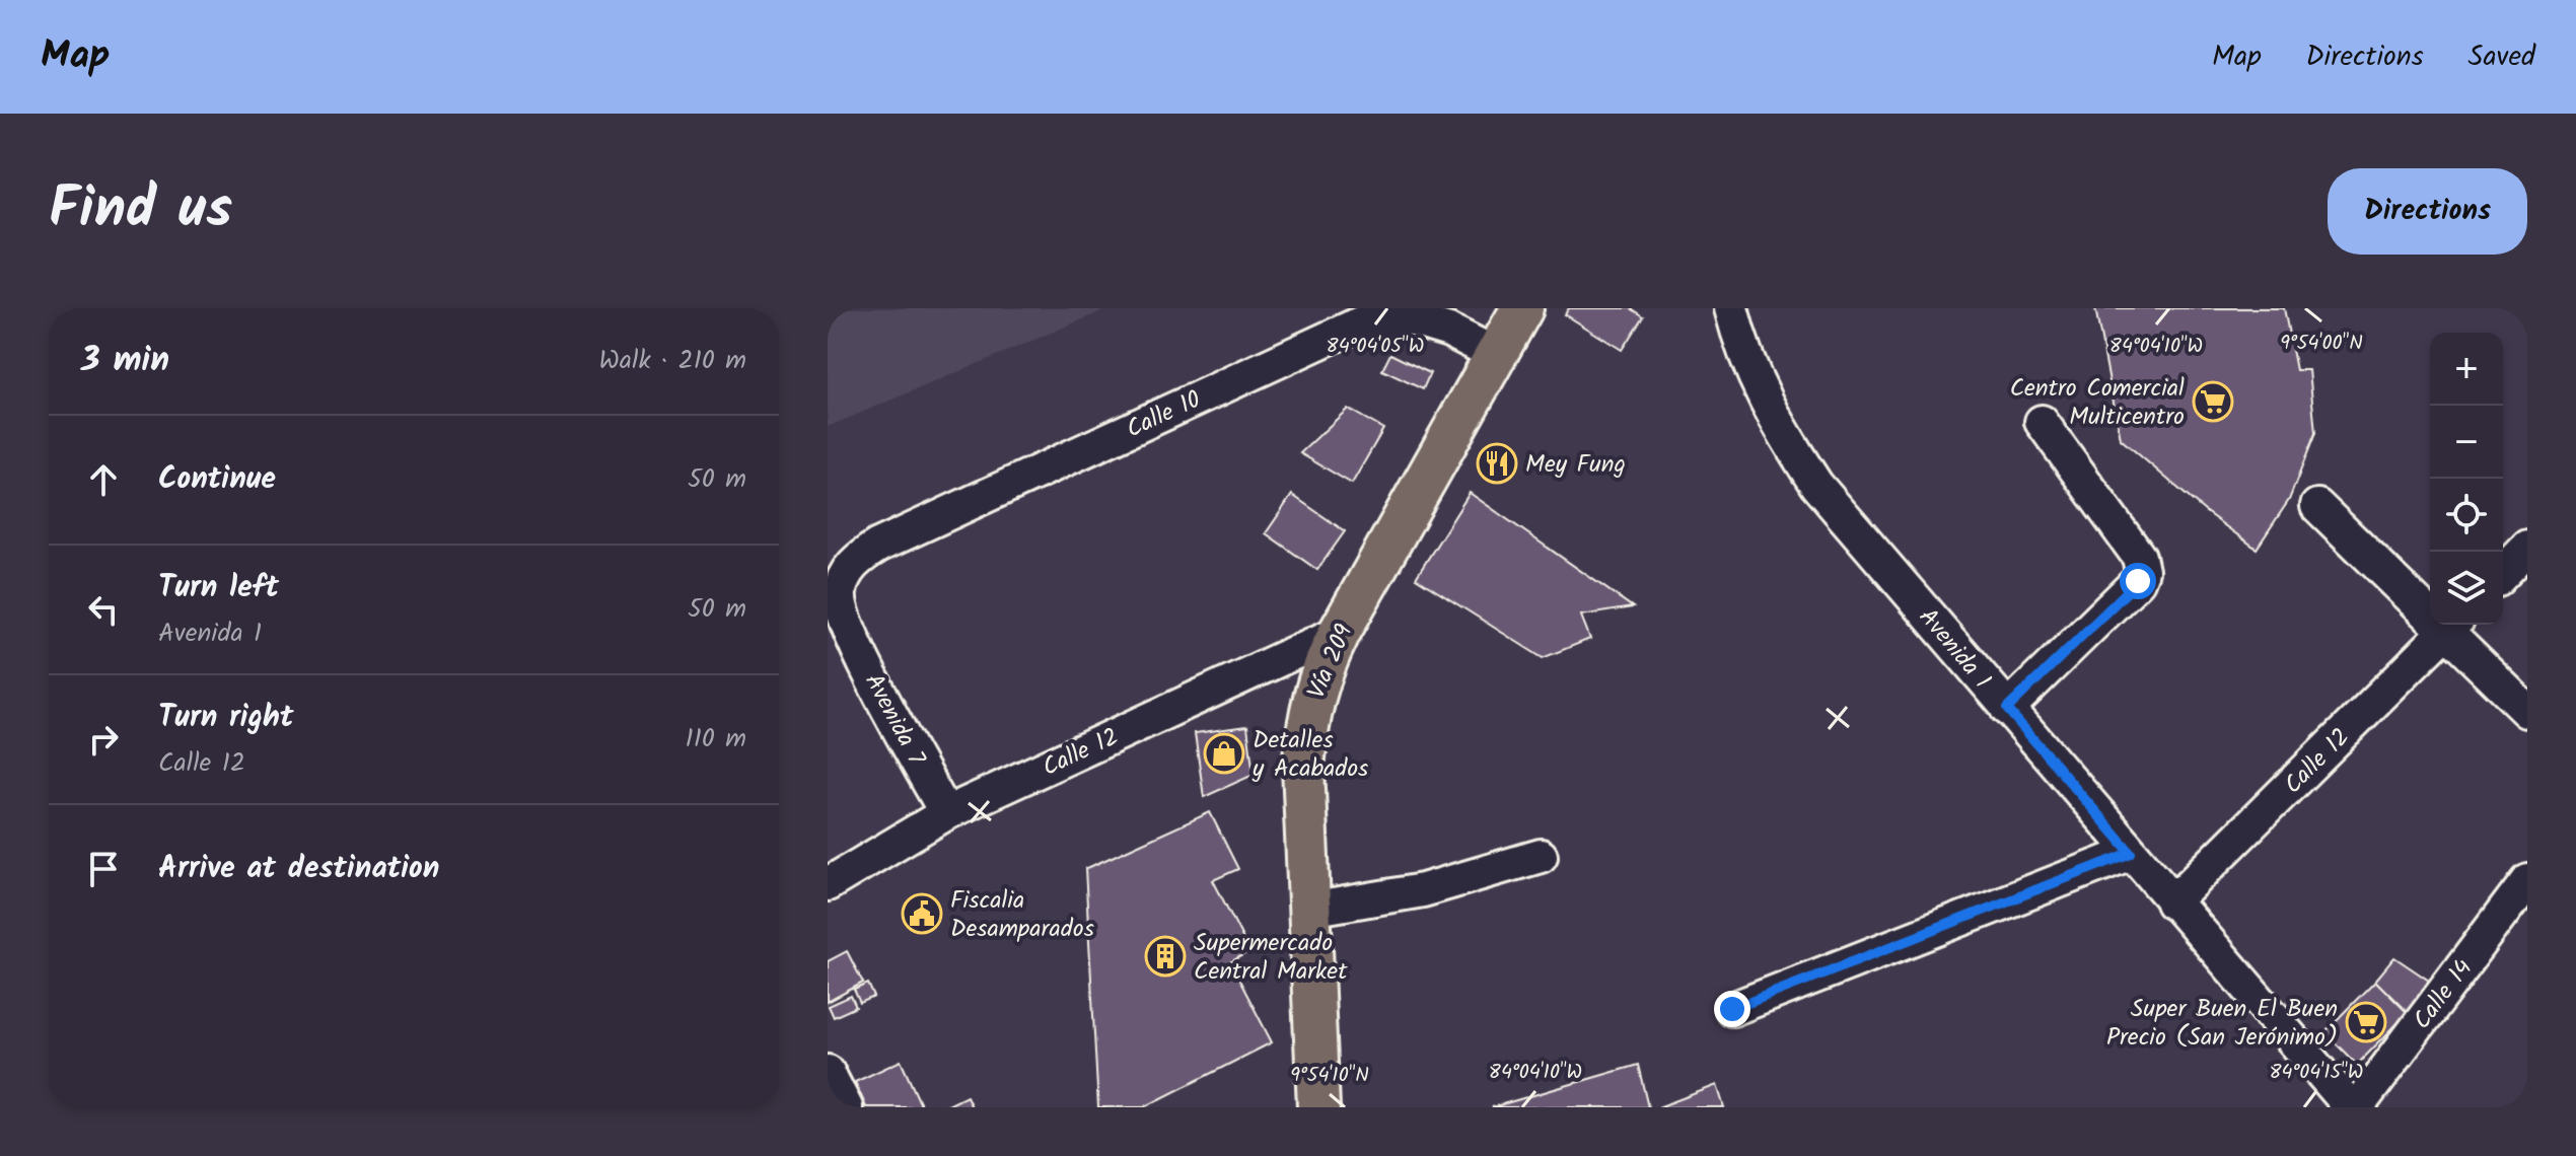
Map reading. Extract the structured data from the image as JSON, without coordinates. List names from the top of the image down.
{
  "streets": {
    "main road": ["Vía 209"],
    "street": [
      "Calle 10",
      "Avenida 1",
      "Avenida 7",
      "Calle 12",
      "Calle 14"
    ]
  },
  "crossings": [
    ["Calle 10", "Vía 209"],
    ["Calle 10", "Avenida 7"],
    ["Avenida 1", "Calle 12"],
    ["Avenida 1", "Calle 14"],
    ["Vía 209", "Calle 12"],
    ["Avenida 7", "Calle 12"]
  ],
  "places": {
    "supermarket": ["Centro Comercial Multicentro", "Super Buen El Buen Precio (San Jerónimo)"],
    "restaurant": ["Mey Fung"],
    "shop": ["Detalles y Acabados"],
    "public building": ["Fiscalia Desamparados"],
    "building": ["Supermercado Central Market"]
  },
  "page": {
    "header": "Map",
    "nav": ["Map", "Directions", "Saved"],
    "title": "Find us",
    "buttons": "Directions",
    "heading": ["3 min", "Walk · 210 m"],
    "map_buttons": ["+", "−"],
    "list": [
      ["Continue", "50 m"],
      ["Turn left", "Avenida 1", "50 m"],
      ["Turn right", "Calle 12", "110 m"],
      "Arrive at destination"
    ]
  },
  "coordinates": [
    "9°54'00\"N",
    "84°04'05\"W",
    "84°04'10\"W",
    "84°04'15\"W",
    "9°54'10\"N"
  ]
}
